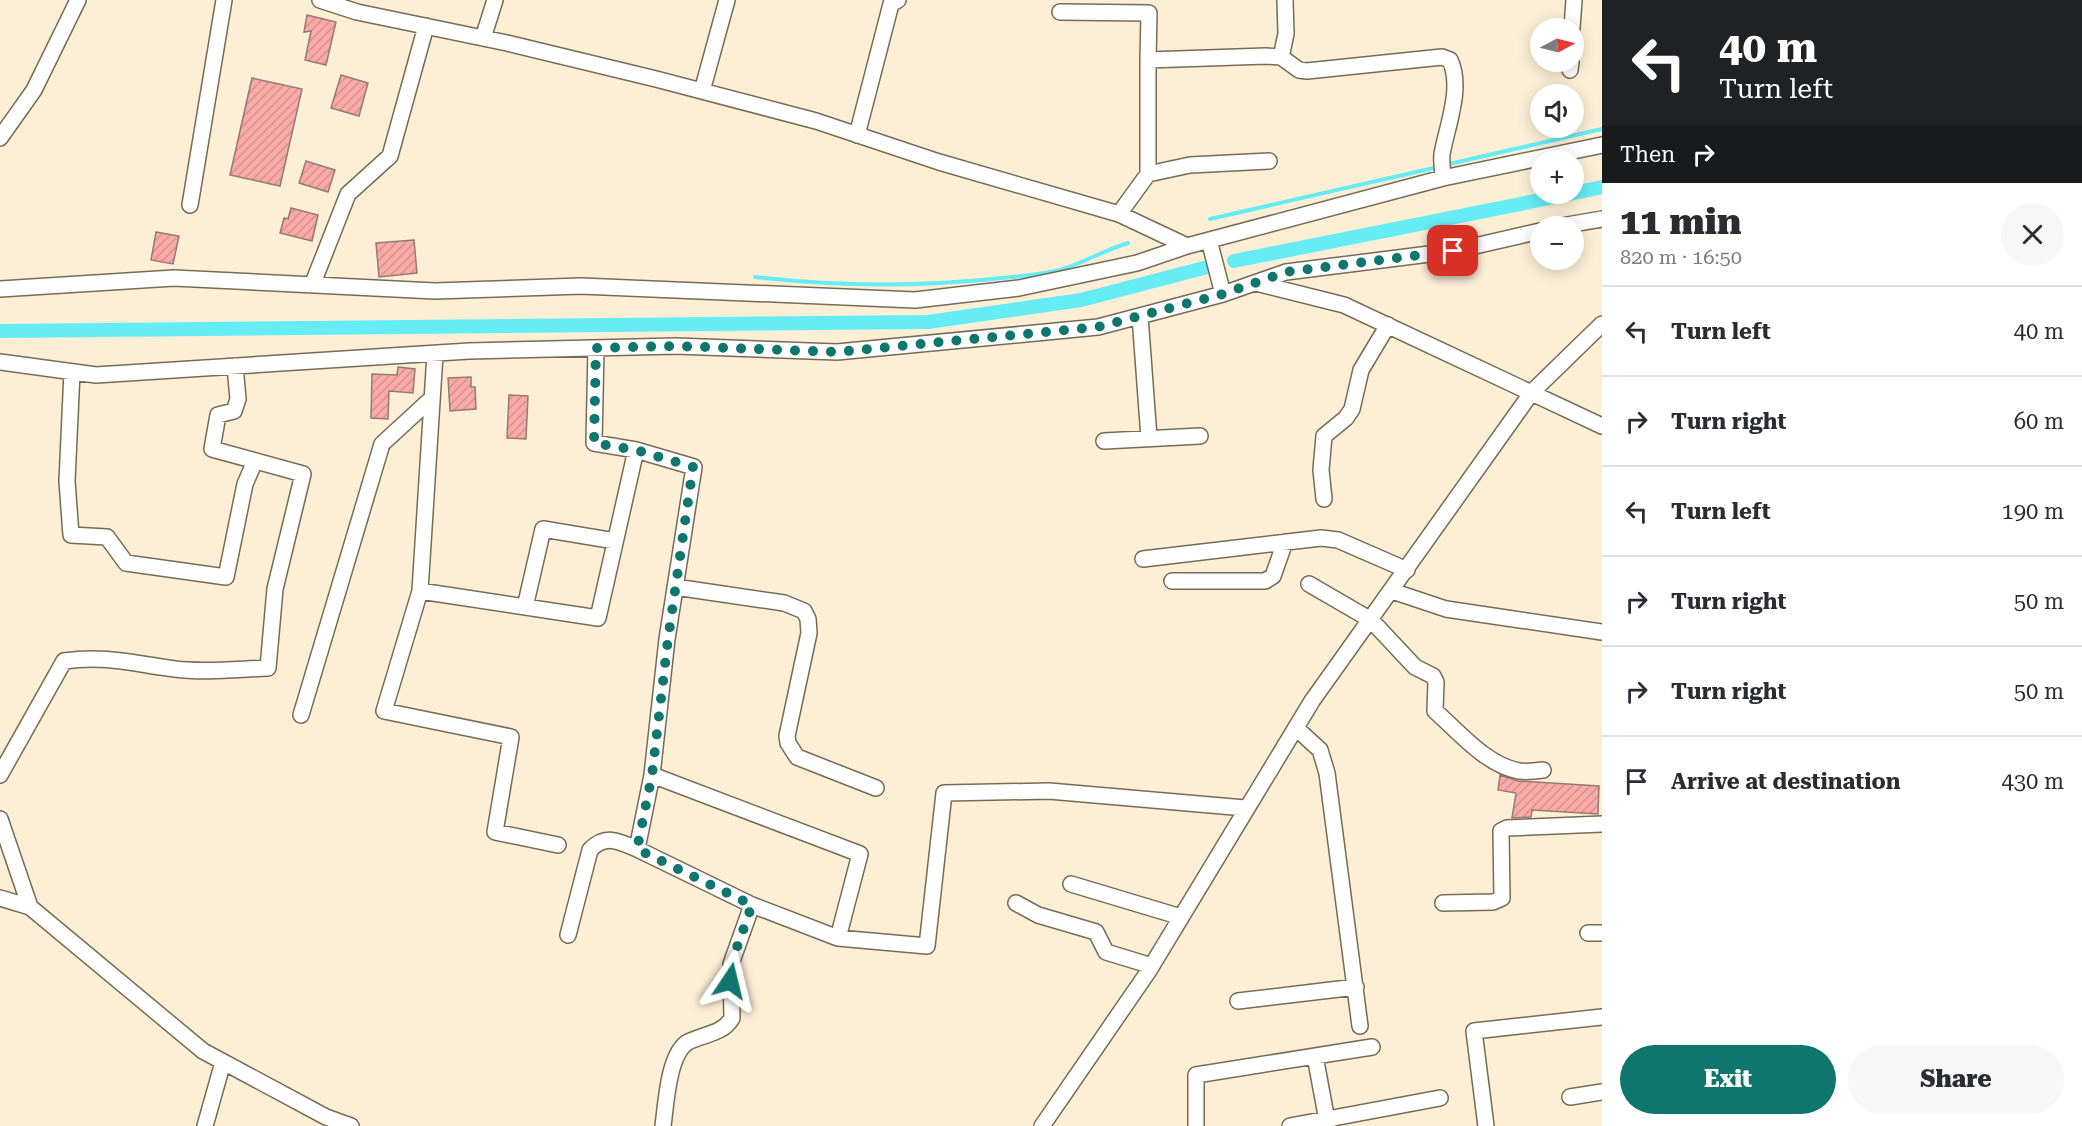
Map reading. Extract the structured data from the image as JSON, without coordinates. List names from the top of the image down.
{
  "north": "right",
  "page": {
    "turn": ["40 m", "Turn left"],
    "map_buttons": ["+", "−"],
    "then": "Then",
    "heading": ["11 min", "820 m · 16:50"],
    "list": [
      {
        "name": "Turn left",
        "value": "40 m"
      },
      {
        "name": "Turn right",
        "value": "60 m"
      },
      {
        "name": "Turn left",
        "value": "190 m"
      },
      {
        "name": "Turn right",
        "value": "50 m"
      },
      {
        "name": "Turn right",
        "value": "50 m"
      },
      {
        "name": "Arrive at destination",
        "value": "430 m"
      }
    ],
    "buttons": ["Exit", "Share"]
  }
}
